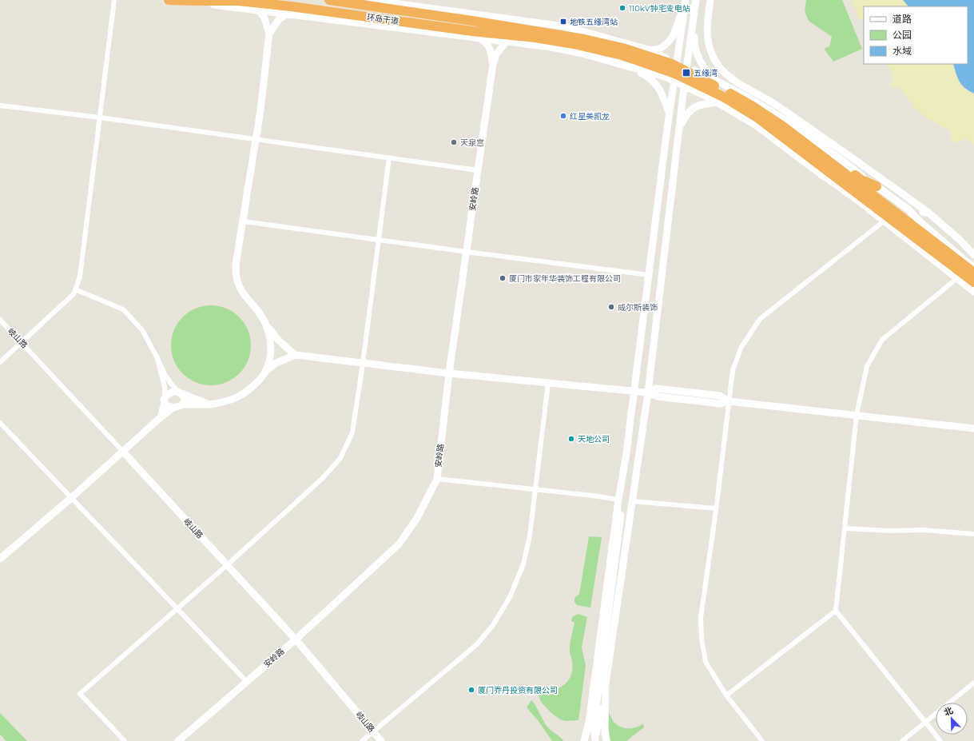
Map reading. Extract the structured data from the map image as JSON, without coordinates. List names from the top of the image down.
{
  "streets": {
    "highway": ["环岛干道"],
    "main road": ["安岭路", "岐山路"]
  },
  "crossings": [
    ["安岭路", "岐山路"]
  ],
  "places": {
    "other": [
      "110kV钟宅变电站",
      "红星美凯龙",
      "天泉宫",
      "厦门市家年华装饰工程有限公司",
      "威尔斯装饰",
      "天地公司",
      "厦门乔丹投资有限公司"
    ],
    "transit": ["地铁五缘湾站", "五缘湾"]
  },
  "legend": ["道路", "公园", "水域"],
  "north": "top left"
}
